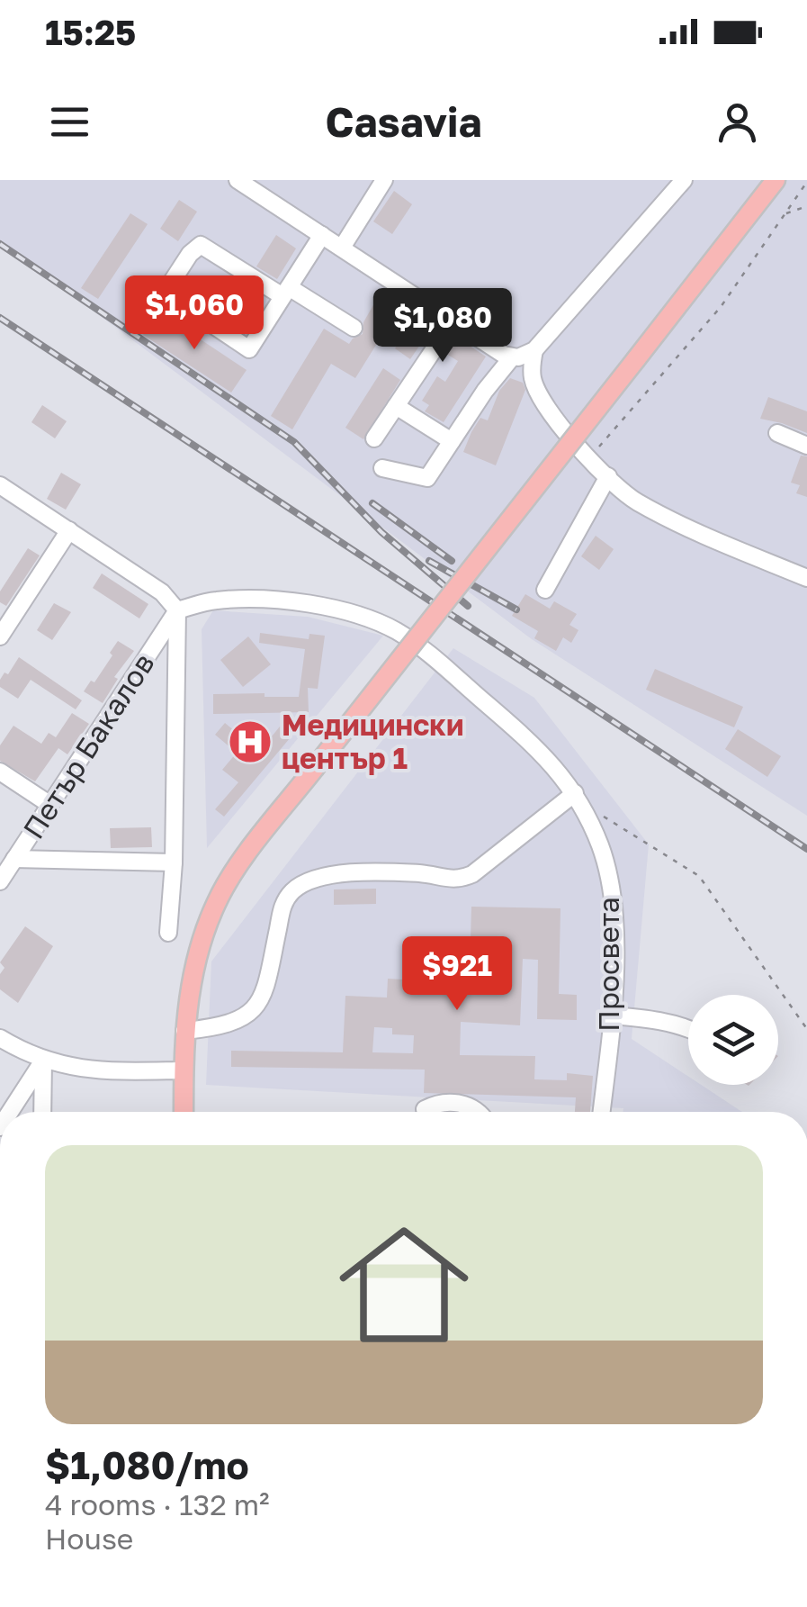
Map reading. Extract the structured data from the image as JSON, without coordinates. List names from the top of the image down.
{
  "streets": {
    "street": ["Петър Бакалов", "Просвета"]
  },
  "crossings": [
    ["Петър Бакалов", "Просвета"]
  ],
  "places": {
    "hospital": ["Медицински център 1"]
  },
  "page": {
    "status": "15:25",
    "header": "Casavia",
    "price": ["$1,060", "$1,080", "$921"],
    "list": [
      {
        "name": "$1,080/mo",
        "note": "4 rooms · 132 m² · House"
      }
    ]
  }
}
